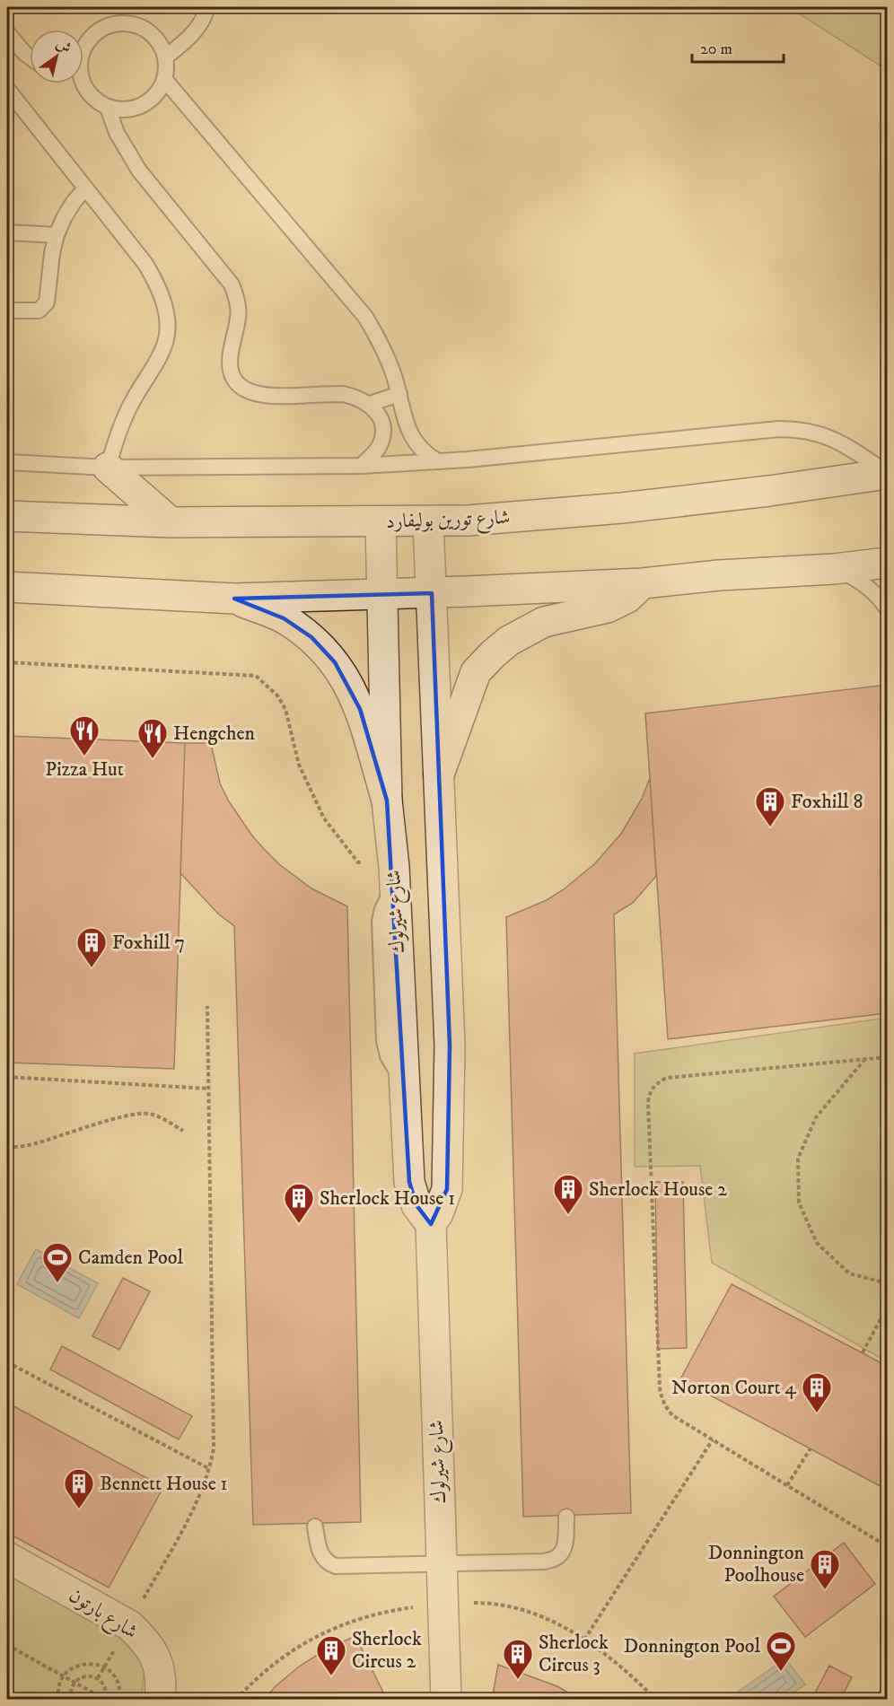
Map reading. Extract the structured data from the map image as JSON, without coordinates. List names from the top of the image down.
{
  "streets": {
    "main road": ["شارع تورين بوليفارد", "شارع شيرلوك", "شارع بارتون"]
  },
  "crossings": [
    ["شارع تورين بوليفارد", "شارع شيرلوك"]
  ],
  "places": {
    "restaurant": ["Pizza Hut", "Hengchen"],
    "building": [
      "Foxhill 8",
      "Foxhill 7",
      "Sherlock House 2",
      "Sherlock House 1",
      "Norton Court 4",
      "Bennett House 1",
      "Donnington Poolhouse",
      "Sherlock Circus 2",
      "Sherlock Circus 3"
    ],
    "sports": ["Camden Pool", "Donnington Pool"]
  },
  "scale_bar": "20 m",
  "north": "top right"
}
